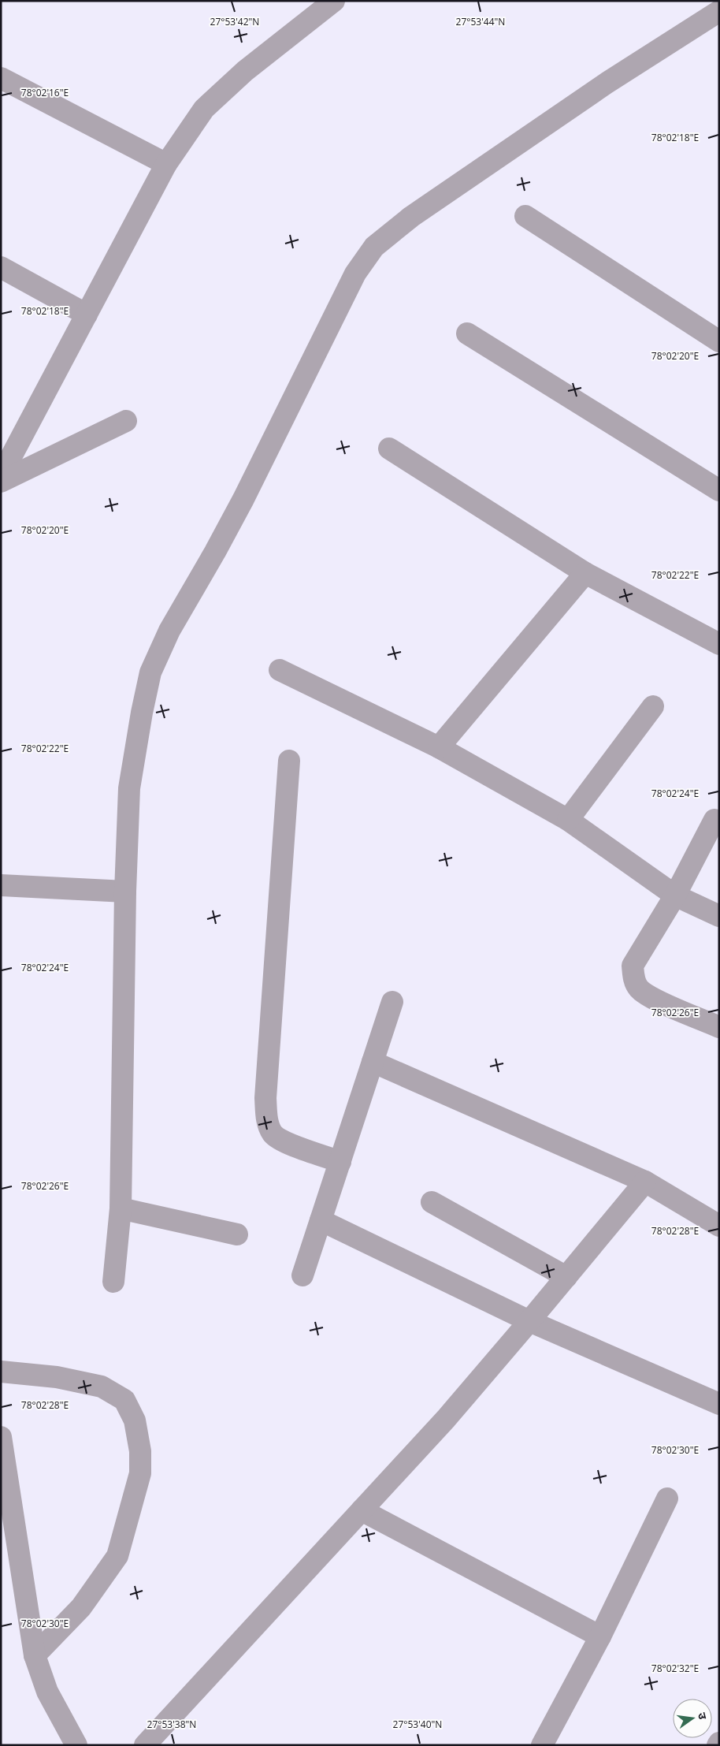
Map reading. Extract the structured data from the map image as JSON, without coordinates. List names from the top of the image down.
{
  "north": "right",
  "coordinates": [
    "27°53'42\"N",
    "27°53'44\"N",
    "78°02'16\"E",
    "78°02'18\"E",
    "78°02'20\"E",
    "78°02'22\"E",
    "78°02'24\"E",
    "78°02'26\"E",
    "78°02'28\"E",
    "78°02'30\"E",
    "78°02'32\"E",
    "27°53'38\"N",
    "27°53'40\"N"
  ]
}
